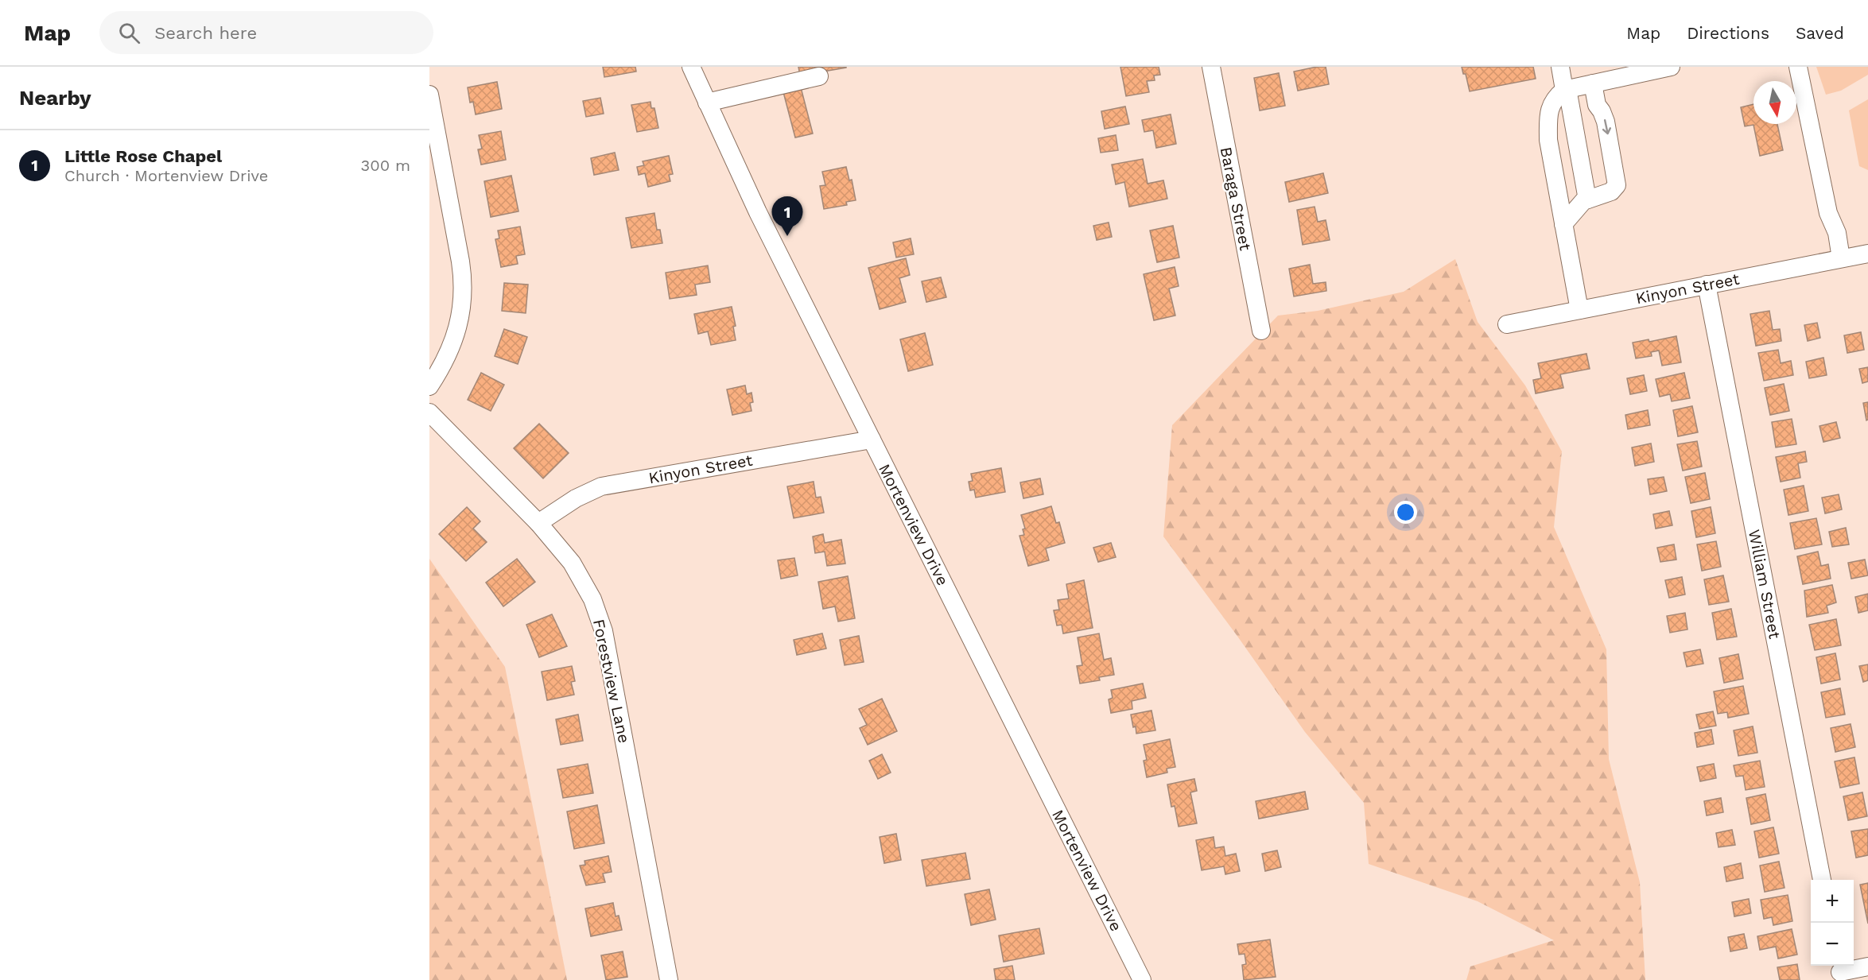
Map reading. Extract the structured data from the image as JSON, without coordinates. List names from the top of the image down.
{
  "streets": {
    "street": [
      "Baraga Street",
      "Kinyon Street",
      "Mortenview Drive",
      "William Street",
      "Forestview Lane"
    ]
  },
  "crossings": [
    ["Kinyon Street", "Mortenview Drive"],
    ["Kinyon Street", "William Street"],
    ["Kinyon Street", "Forestview Lane"]
  ],
  "north": "bottom",
  "page": {
    "header": "Map",
    "search": "Search here",
    "nav": ["Map", "Directions", "Saved"],
    "heading": "Nearby",
    "list": [
      {
        "mark": "1",
        "name": "Little Rose Chapel",
        "note": "Church · Mortenview Drive",
        "value": "300 m"
      }
    ],
    "pins": "1",
    "map_buttons": ["+", "−"]
  }
}
